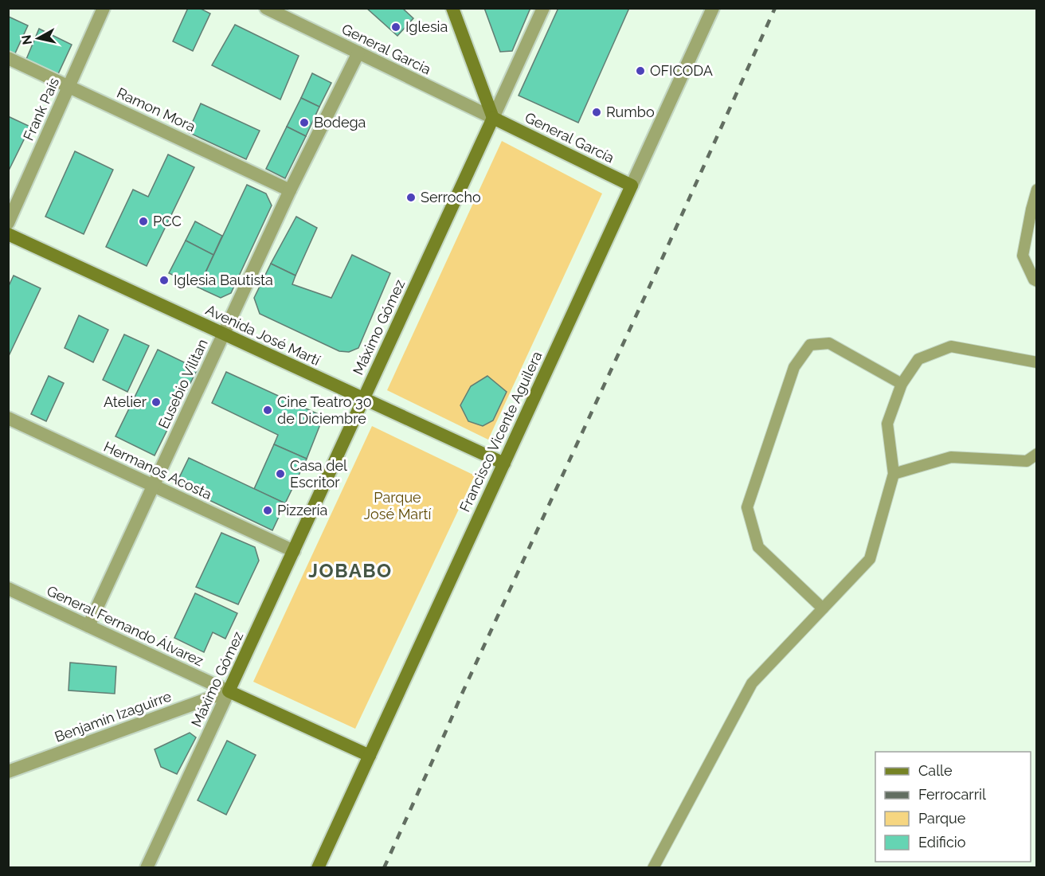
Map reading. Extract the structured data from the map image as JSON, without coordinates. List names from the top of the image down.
{
  "streets": {
    "main road": [
      "General García",
      "Máximo Gómez",
      "Avenida José Martí",
      "Francisco Vicente Aguilera"
    ],
    "street": [
      "General Garcia",
      "Frank País",
      "Ramon Mora",
      "Eusebio Vilitan",
      "Hermanos Acosta",
      "General Fernando Álvarez",
      "Benjamín Izaguirre"
    ]
  },
  "crossings": [
    ["General Garcia", "General García"],
    ["General Garcia", "Máximo Gómez"],
    ["General Garcia", "Eusebio Vilitan"],
    ["Frank País", "Ramon Mora"],
    ["Ramon Mora", "Eusebio Vilitan"],
    ["General García", "Máximo Gómez"],
    ["General García", "Francisco Vicente Aguilera"],
    ["Máximo Gómez", "Avenida José Martí"],
    ["Máximo Gómez", "Hermanos Acosta"],
    ["Máximo Gómez", "General Fernando Álvarez"],
    ["Máximo Gómez", "Benjamín Izaguirre"],
    ["Avenida José Martí", "Eusebio Vilitan"],
    ["Avenida José Martí", "Francisco Vicente Aguilera"],
    ["Eusebio Vilitan", "Hermanos Acosta"],
    ["Eusebio Vilitan", "General Fernando Álvarez"],
    ["General Fernando Álvarez", "Benjamín Izaguirre"]
  ],
  "districts": ["JOBABO"],
  "parks": ["Parque José Martí"],
  "places": [
    "Iglesia",
    "OFICODA",
    "Rumbo",
    "Bodega",
    "Serrocho",
    "PCC",
    "Iglesia Bautista",
    "Atelier",
    "Cine Teatro 30 de Diciembre",
    "Casa del Escritor",
    "Pizzería"
  ],
  "legend": [
    "Calle",
    "Ferrocarril",
    "Parque",
    "Edificio"
  ],
  "north": "left"
}
